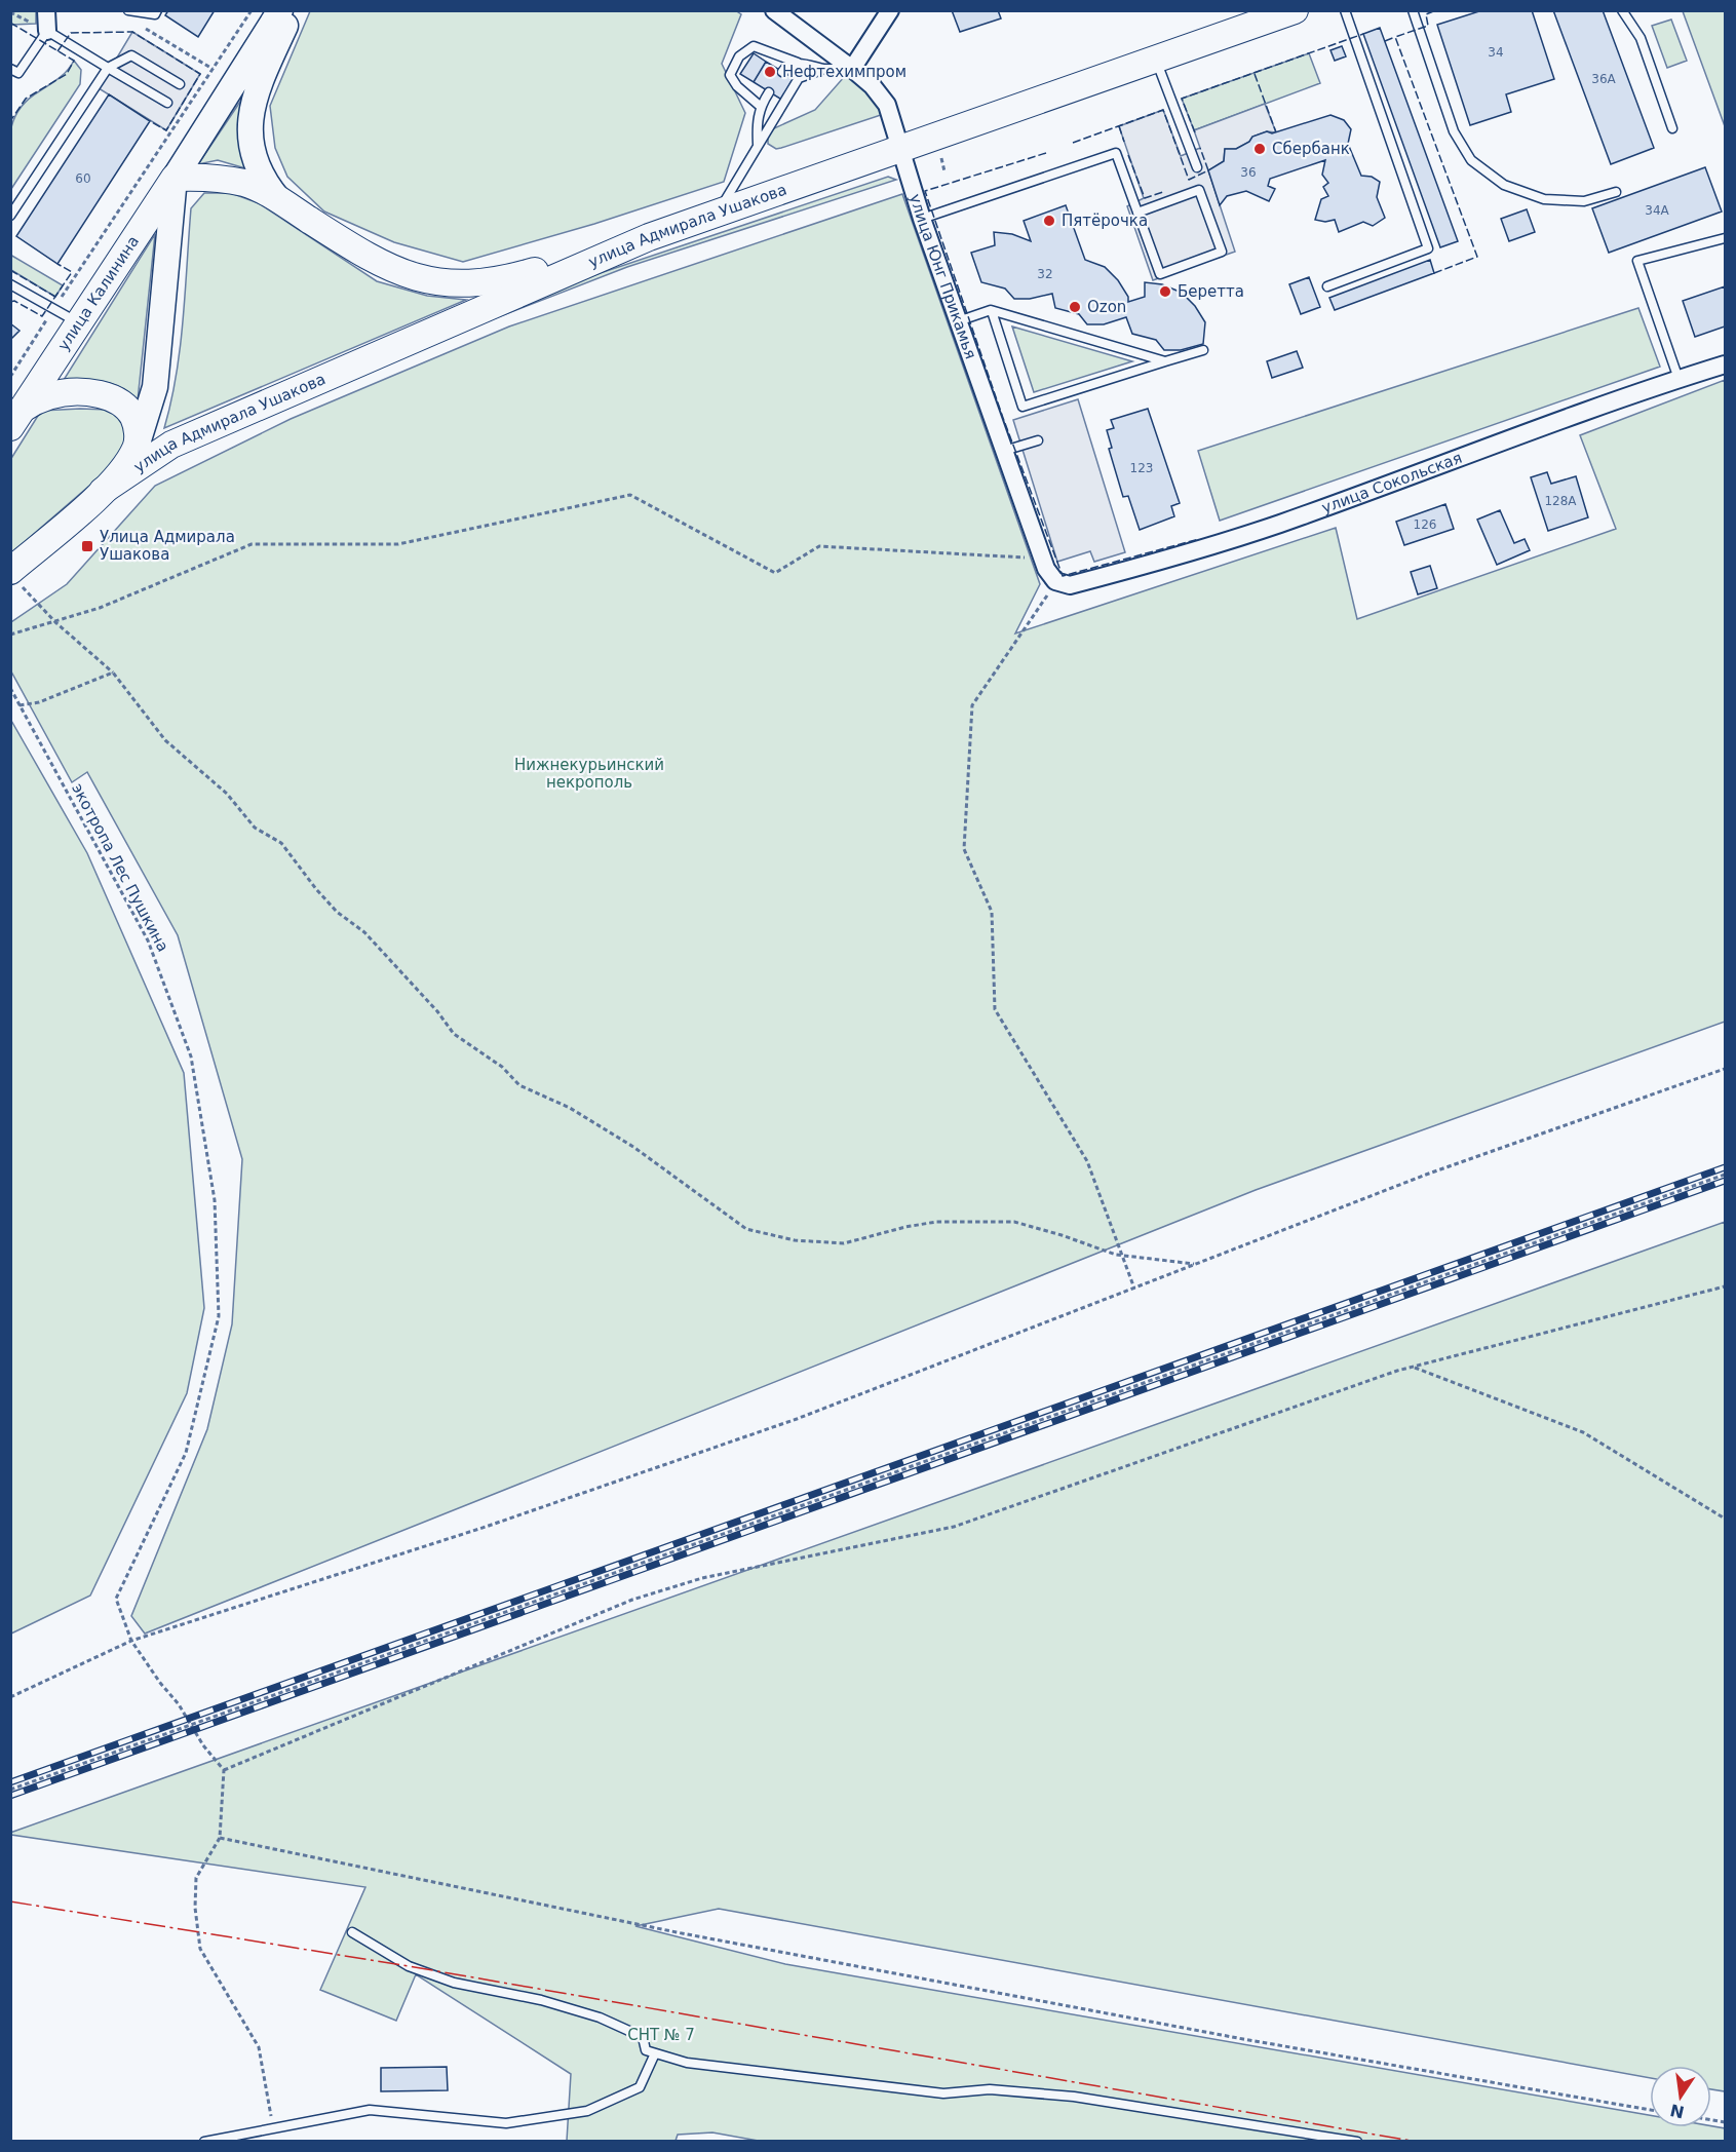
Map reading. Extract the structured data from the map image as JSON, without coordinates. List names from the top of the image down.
{
  "streets": {
    "main road": ["улица Адмирала Ушакова", "улица Калинина"],
    "street": ["улица Юнг Прикамья", "улица Сокольская"],
    "path": ["экотропа Лес Пушкина"]
  },
  "crossings": [
    ["улица Адмирала Ушакова", "улица Юнг Прикамья"],
    ["улица Адмирала Ушакова", "улица Калинина"],
    ["улица Юнг Прикамья", "улица Сокольская"]
  ],
  "parks": ["Нижнекурьинский некрополь", "СНТ № 7"],
  "places": {
    "other": [
      "Нефтехимпром",
      "Сбербанк",
      "Пятёрочка",
      "Беретта",
      "Ozon"
    ],
    "transit": ["Улица Адмирала Ушакова"]
  },
  "house_numbers": [
    "34",
    "36А",
    "36",
    "60",
    "34А",
    "32",
    "123",
    "128А",
    "126"
  ],
  "north": "bottom"
}
